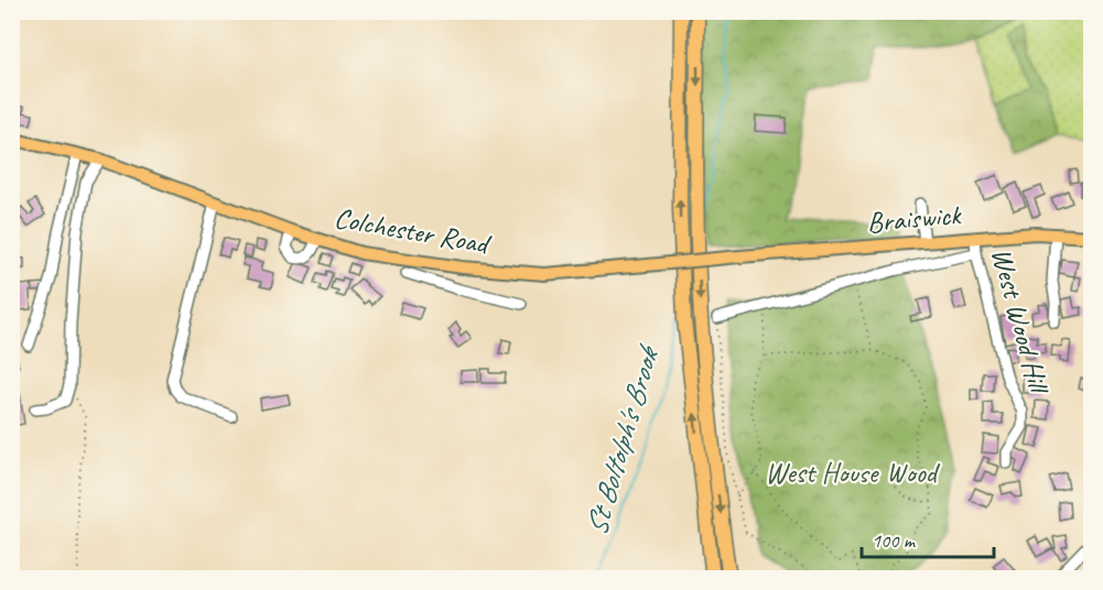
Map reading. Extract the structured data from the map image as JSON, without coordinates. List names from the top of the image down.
{
  "streets": {
    "main road": ["Braiswick", "Colchester Road"],
    "street": ["West Wood Hill"]
  },
  "crossings": [
    ["Braiswick", "Colchester Road"],
    ["Braiswick", "West Wood Hill"]
  ],
  "water": ["St Boltolph's Brook"],
  "parks": ["West House Wood"],
  "scale_bar": "100 m"
}
